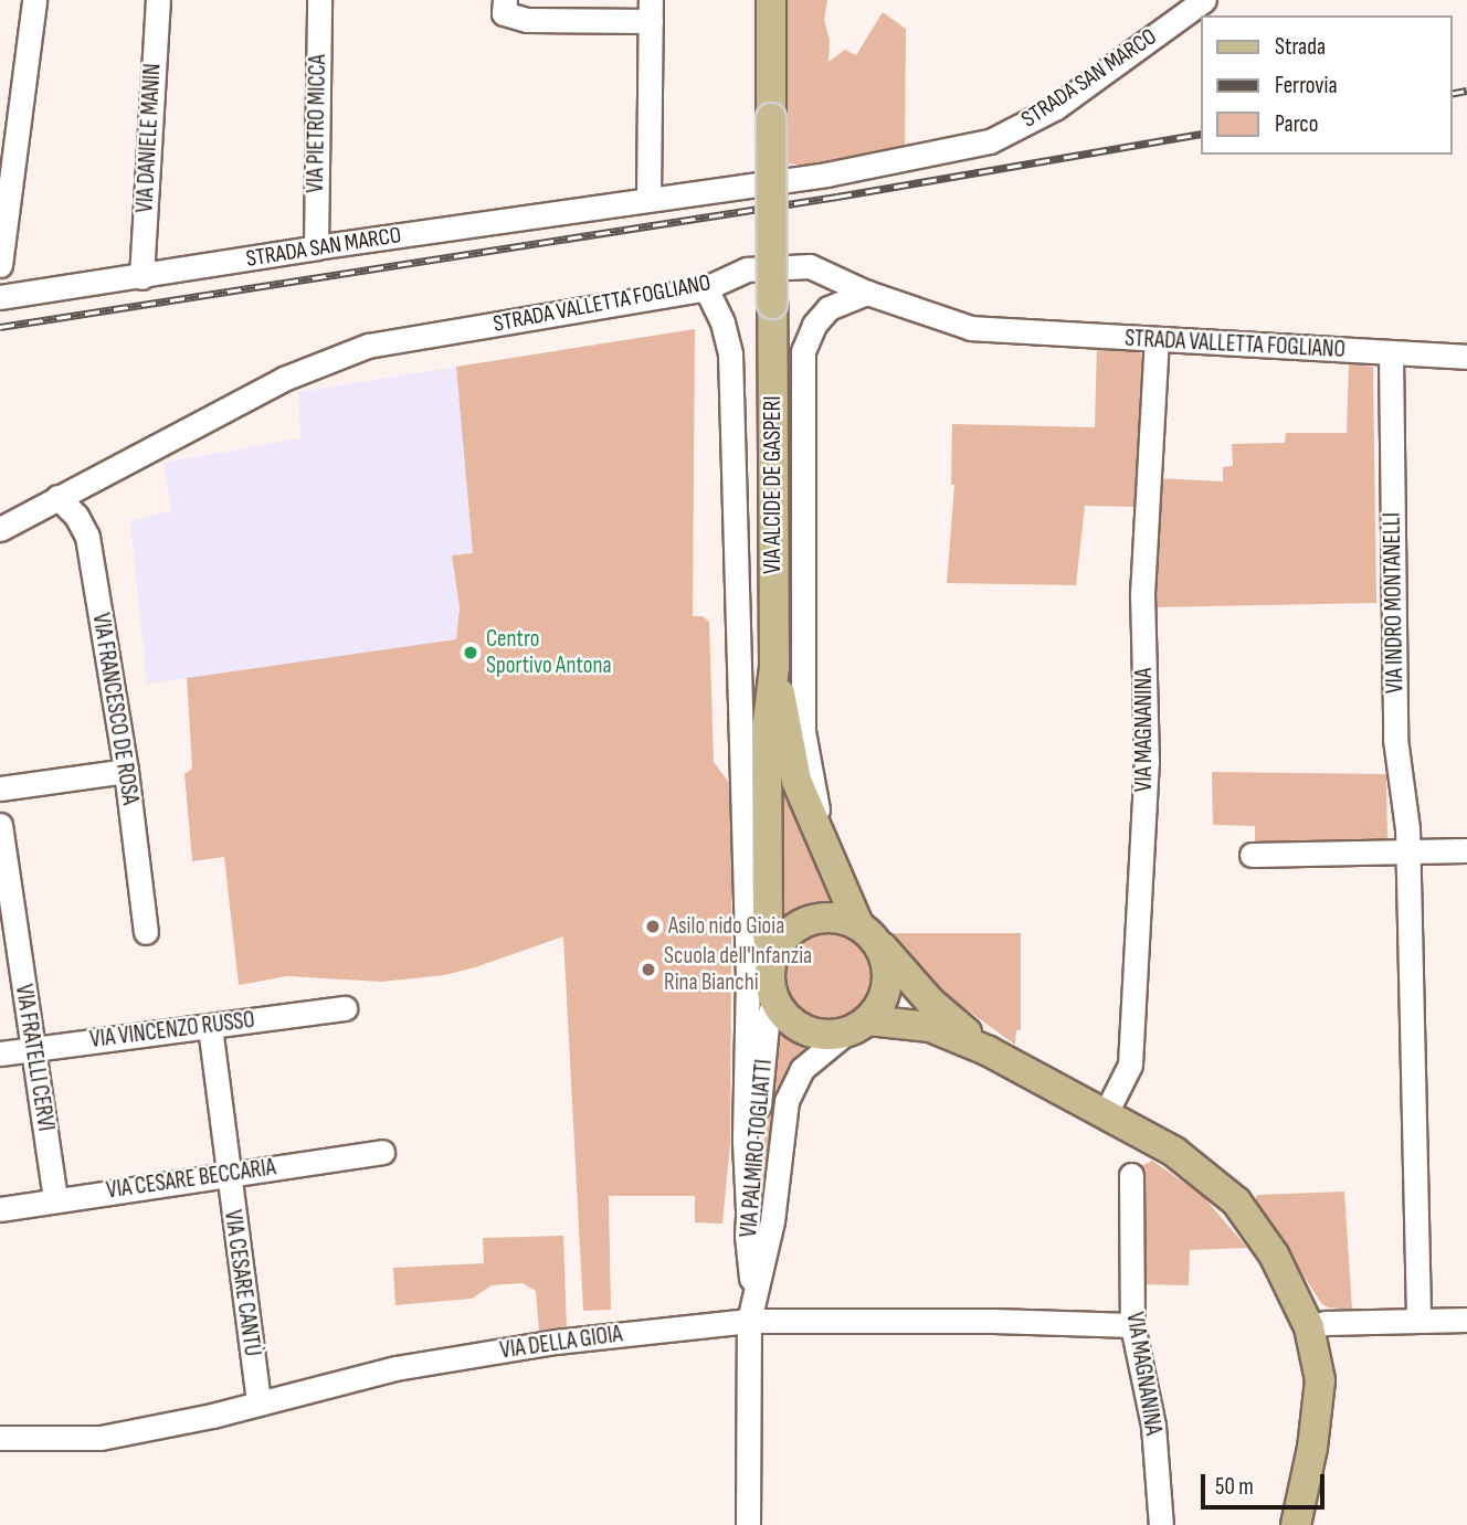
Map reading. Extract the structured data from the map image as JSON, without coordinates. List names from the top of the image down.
{
  "streets": {
    "main road": ["VIA ALCIDE DE GASPERI"],
    "street": [
      "STRADA SAN MARCO",
      "VIA PIETRO MICCA",
      "VIA DANIELE MANIN",
      "STRADA VALLETTA FOGLIANO",
      "VIA INDRO MONTANELLI",
      "VIA FRANCESCO DE ROSA",
      "VIA MAGNANINA",
      "VIA VINCENZO RUSSO",
      "VIA FRATELLI CERVI",
      "VIA PALMIRO TOGLIATTI",
      "VIA CESARE BECCARIA",
      "VIA CESARE CANTÙ",
      "VIA DELLA GIOIA"
    ]
  },
  "crossings": [
    ["STRADA SAN MARCO", "VIA PIETRO MICCA"],
    ["STRADA SAN MARCO", "VIA DANIELE MANIN"],
    ["STRADA VALLETTA FOGLIANO", "VIA INDRO MONTANELLI"],
    ["STRADA VALLETTA FOGLIANO", "VIA FRANCESCO DE ROSA"],
    ["STRADA VALLETTA FOGLIANO", "VIA MAGNANINA"],
    ["VIA ALCIDE DE GASPERI", "VIA PALMIRO TOGLIATTI"],
    ["VIA MAGNANINA", "VIA DELLA GIOIA"],
    ["VIA VINCENZO RUSSO", "VIA FRATELLI CERVI"],
    ["VIA VINCENZO RUSSO", "VIA CESARE CANTÙ"],
    ["VIA FRATELLI CERVI", "VIA CESARE BECCARIA"],
    ["VIA PALMIRO TOGLIATTI", "VIA DELLA GIOIA"],
    ["VIA CESARE BECCARIA", "VIA CESARE CANTÙ"],
    ["VIA CESARE CANTÙ", "VIA DELLA GIOIA"]
  ],
  "places": ["Centro Sportivo Antona", "Asilo nido Gioia", "Scuola dell'Infanzia Rina Bianchi"],
  "legend": ["Strada", "Ferrovia", "Parco"],
  "scale_bar": "50 m"
}
